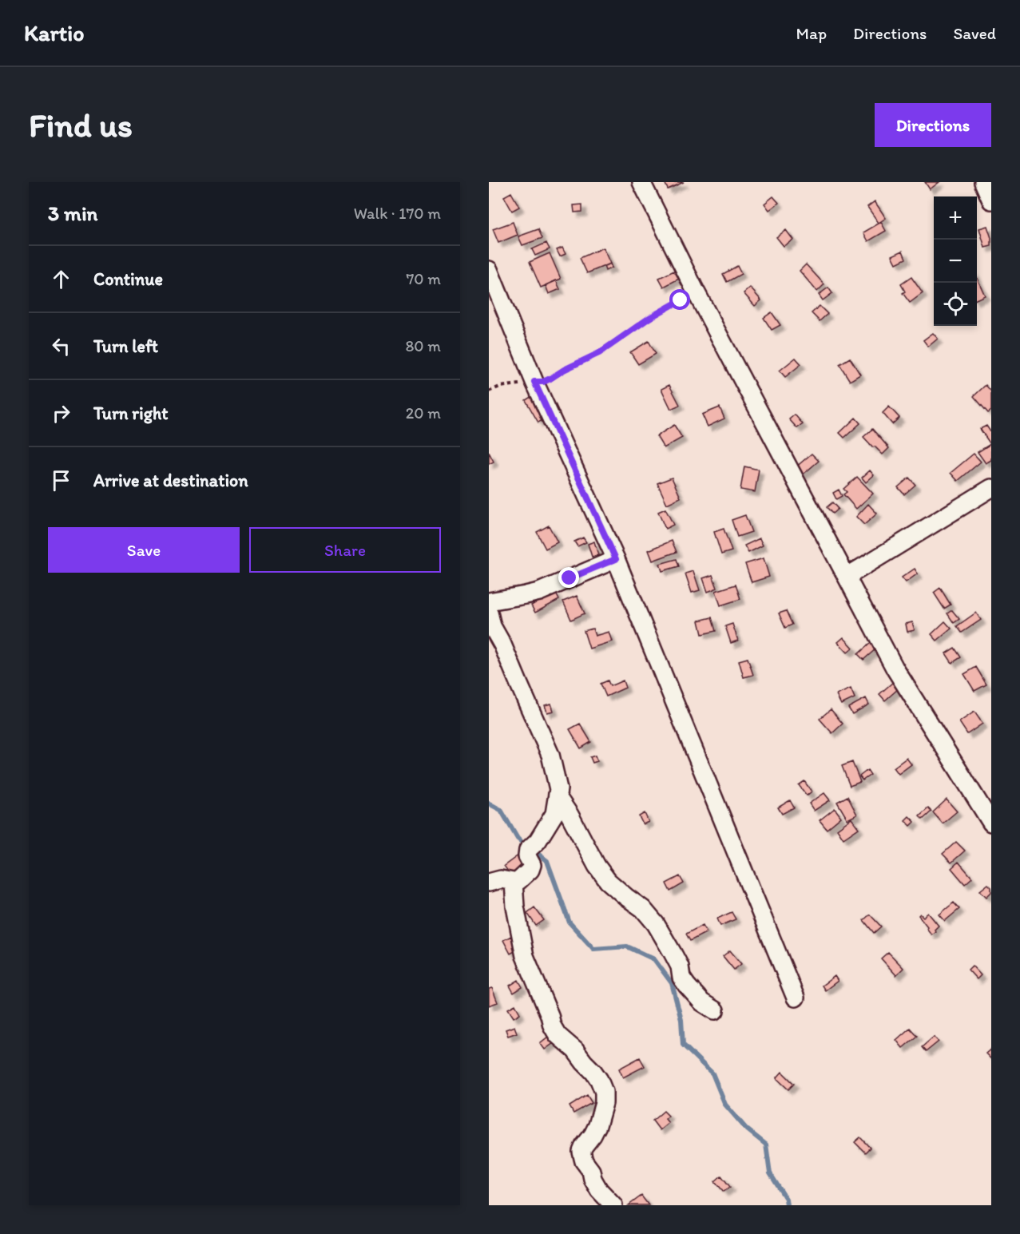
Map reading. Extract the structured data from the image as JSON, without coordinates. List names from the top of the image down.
{
  "page": {
    "header": "Kartio",
    "nav": ["Map", "Directions", "Saved"],
    "buttons": [
      "Directions",
      ["Save", "Share"]
    ],
    "title": "Find us",
    "heading": ["3 min", "Walk · 170 m"],
    "map_buttons": ["+", "−"],
    "list": [
      ["Continue", "70 m"],
      ["Turn left", "80 m"],
      ["Turn right", "20 m"],
      "Arrive at destination"
    ]
  }
}
